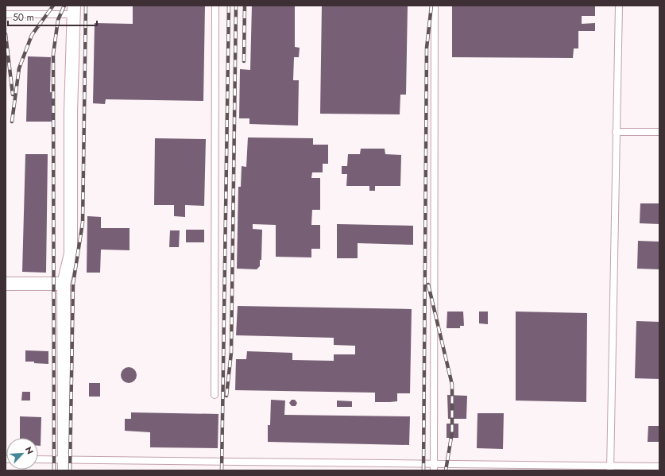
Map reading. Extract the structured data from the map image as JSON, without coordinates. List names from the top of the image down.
{
  "scale_bar": "50 m",
  "north": "top right"
}
